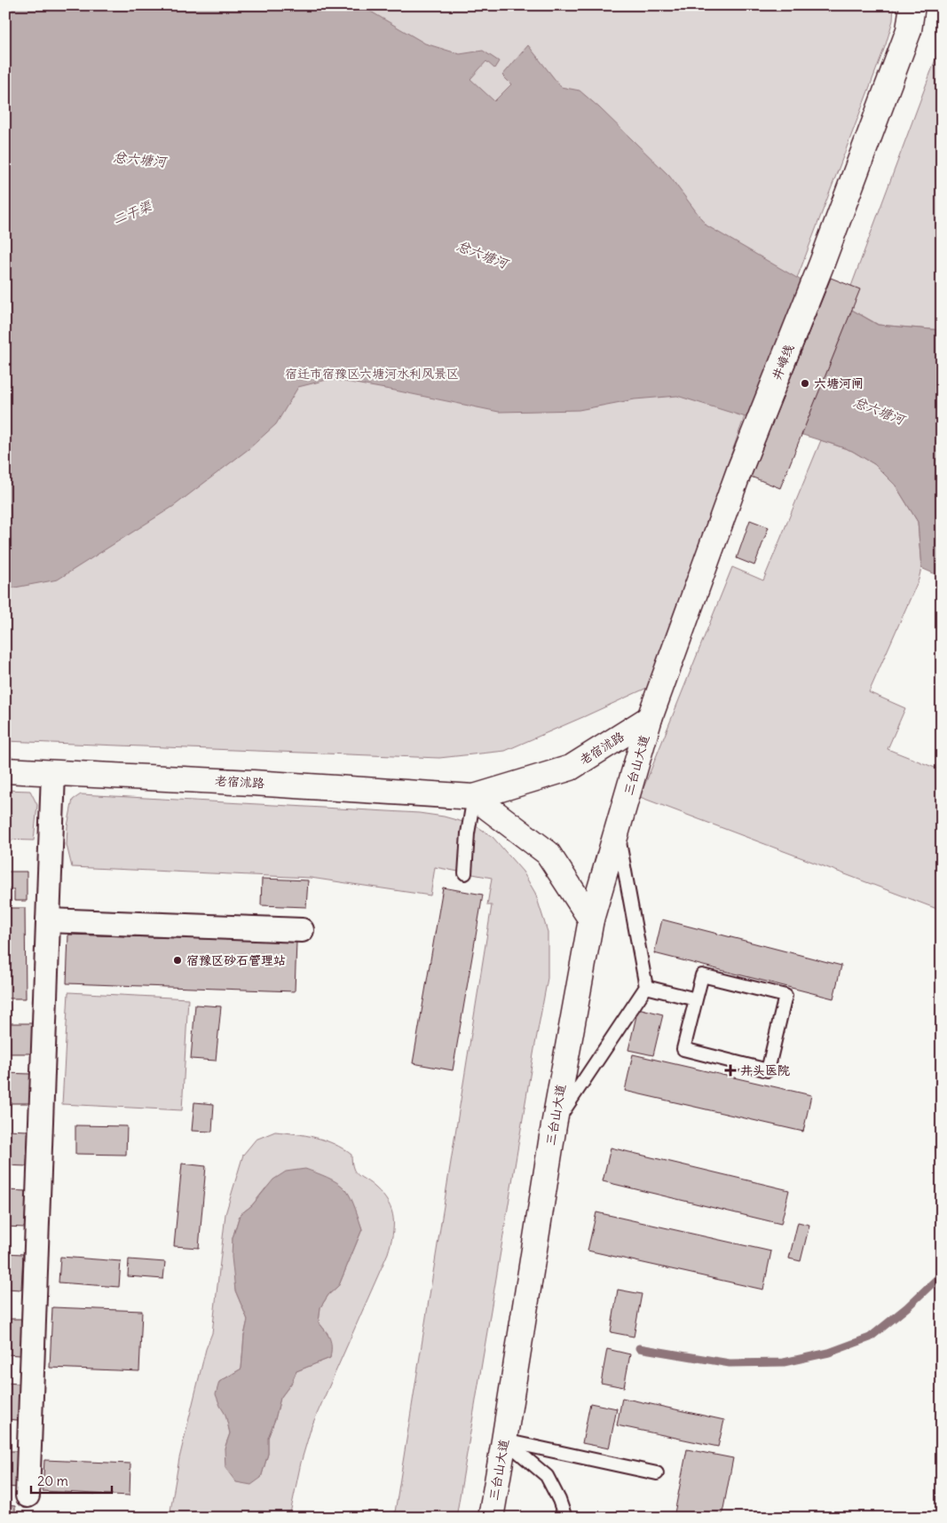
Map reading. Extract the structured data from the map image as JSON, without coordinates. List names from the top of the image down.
{
  "streets": {
    "main road": ["井嶂线", "老宿沭路", "三台山大道"]
  },
  "crossings": [
    ["井嶂线", "老宿沭路"],
    ["井嶂线", "三台山大道"],
    ["老宿沭路", "三台山大道"]
  ],
  "water": ["总六塘河", "二干渠"],
  "parks": ["宿迁市宿豫区六塘河水利风景区"],
  "places": {
    "other": ["六塘河闸", "宿豫区砂石管理站"],
    "health": ["井头医院"]
  },
  "scale_bar": "20 m"
}
